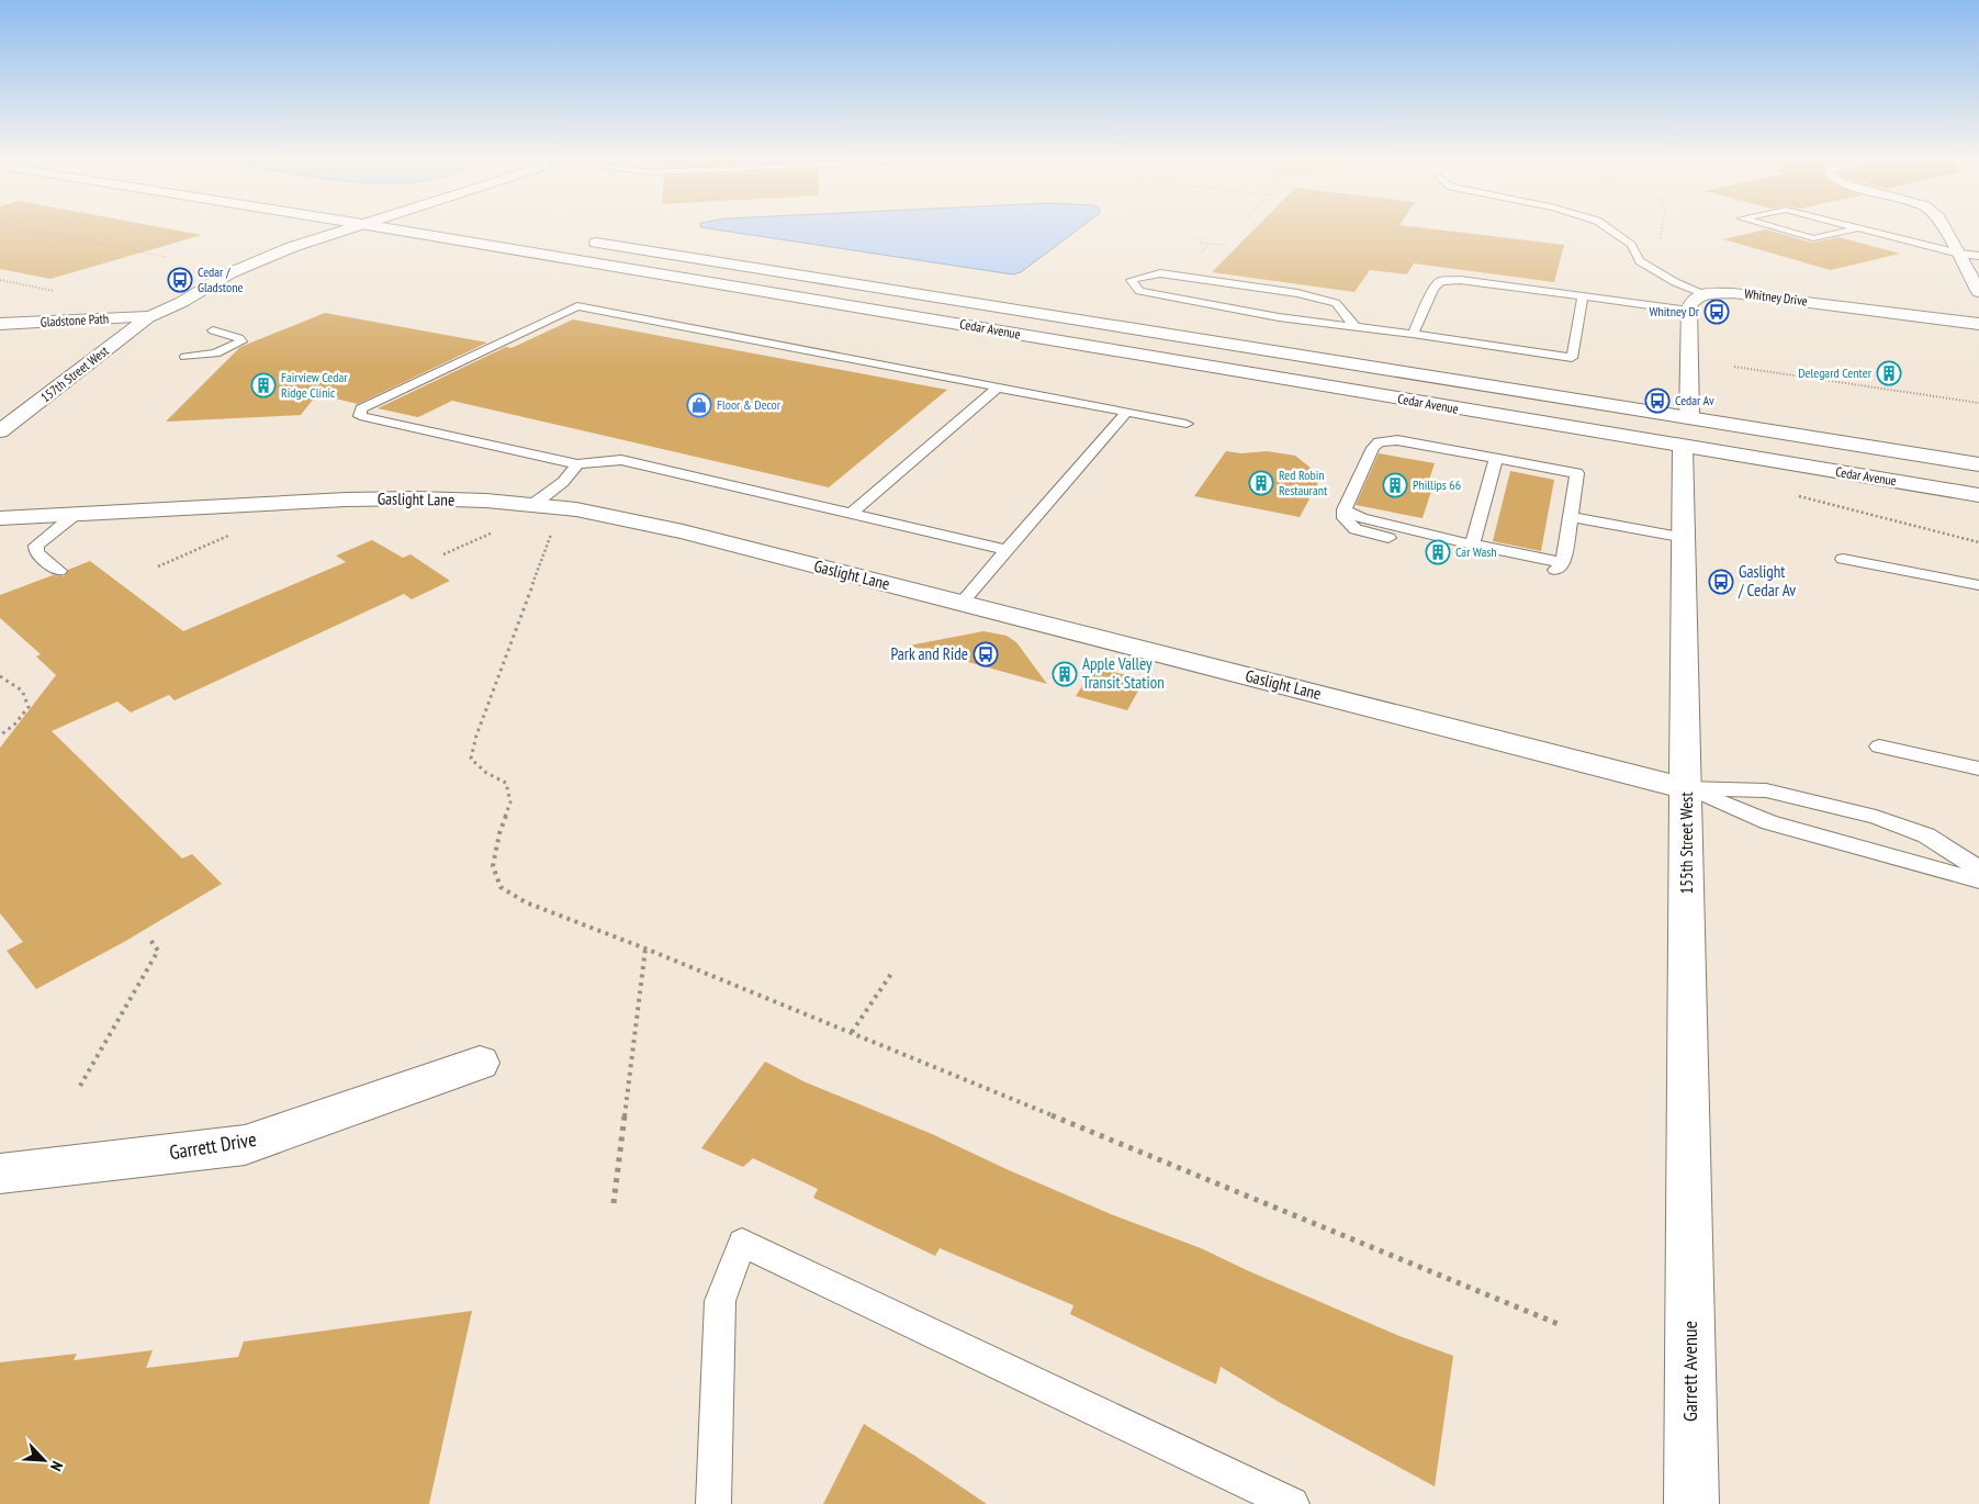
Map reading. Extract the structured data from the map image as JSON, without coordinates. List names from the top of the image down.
{
  "streets": {
    "street": [
      "Whitney Drive",
      "Gladstone Path",
      "Cedar Avenue",
      "157th Street West",
      "Gaslight Lane",
      "155th Street West",
      "Garrett Drive",
      "Garrett Avenue"
    ]
  },
  "crossings": [
    ["Gladstone Path", "157th Street West"],
    ["Cedar Avenue", "155th Street West"],
    ["Gaslight Lane", "155th Street West"],
    ["155th Street West", "Garrett Avenue"]
  ],
  "places": {
    "bus stop": [
      "Cedar / Gladstone",
      "Whitney Dr",
      "Cedar Av",
      "Gaslight / Cedar Av",
      "Park and Ride"
    ],
    "building": [
      "Delegard Center",
      "Fairview Cedar Ridge Clinic",
      "Red Robin Restaurant",
      "Phillips 66",
      "Car Wash",
      "Apple Valley Transit Station"
    ],
    "shop": ["Floor & Decor"]
  },
  "north": "bottom right"
}
